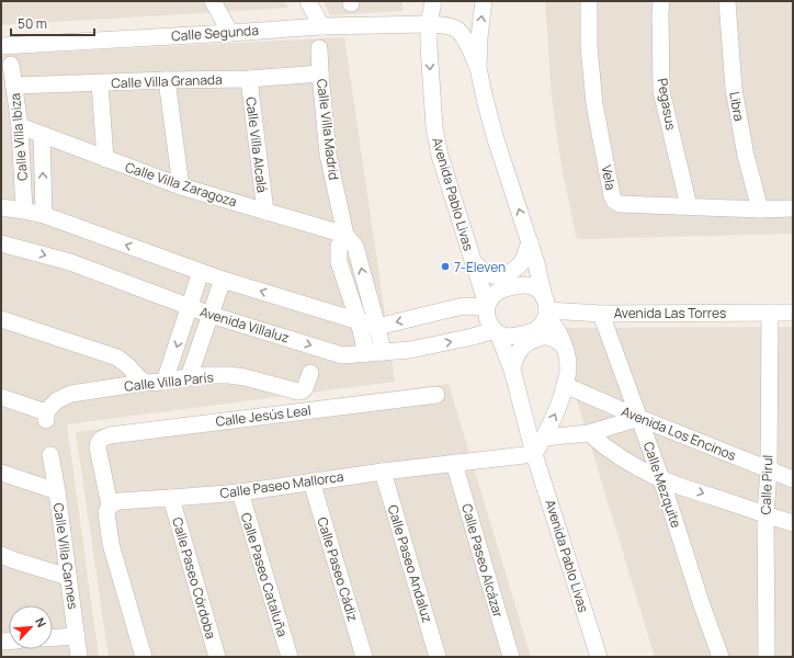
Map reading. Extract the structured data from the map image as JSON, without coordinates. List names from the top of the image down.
{
  "streets": {
    "street": [
      "Calle Segunda",
      "Calle Villa Granada",
      "Pegasus",
      "Libra",
      "Calle Villa Madrid",
      "Calle Villa Ibiza",
      "Calle Villa Alcalá",
      "Vela",
      "Calle Villa Zaragoza",
      "Avenida Pablo Livas",
      "Avenida Las Torres",
      "Avenida Villaluz",
      "Calle Villa París",
      "Calle Jesús Leal",
      "Avenida Los Encinos",
      "Calle Paseo Mallorca",
      "Calle Mezquite",
      "Calle Pirul",
      "Calle Villa Cannes",
      "Calle Paseo Alcázar",
      "Calle Paseo Andaluz",
      "Calle Paseo Cádiz",
      "Calle Paseo Cataluña",
      "Calle Paseo Córdoba"
    ]
  },
  "crossings": [
    ["Calle Segunda", "Avenida Pablo Livas"],
    ["Calle Villa Granada", "Calle Villa Madrid"],
    ["Calle Villa Granada", "Calle Villa Ibiza"],
    ["Calle Villa Granada", "Calle Villa Alcalá"],
    ["Pegasus", "Vela"],
    ["Libra", "Vela"],
    ["Calle Villa Madrid", "Calle Villa Zaragoza"],
    ["Calle Villa Madrid", "Avenida Villaluz"],
    ["Calle Villa Ibiza", "Calle Villa Zaragoza"],
    ["Calle Villa Alcalá", "Calle Villa Zaragoza"],
    ["Avenida Pablo Livas", "Avenida Las Torres"],
    ["Avenida Pablo Livas", "Avenida Villaluz"],
    ["Avenida Pablo Livas", "Calle Paseo Mallorca"],
    ["Avenida Las Torres", "Avenida Villaluz"],
    ["Avenida Las Torres", "Calle Mezquite"],
    ["Avenida Las Torres", "Calle Pirul"],
    ["Calle Jesús Leal", "Calle Paseo Mallorca"],
    ["Avenida Los Encinos", "Calle Mezquite"],
    ["Avenida Los Encinos", "Calle Pirul"],
    ["Calle Paseo Mallorca", "Calle Paseo Alcázar"],
    ["Calle Paseo Mallorca", "Calle Paseo Andaluz"],
    ["Calle Paseo Mallorca", "Calle Paseo Cádiz"],
    ["Calle Paseo Mallorca", "Calle Paseo Cataluña"],
    ["Calle Paseo Mallorca", "Calle Paseo Córdoba"]
  ],
  "places": ["7-Eleven"],
  "scale_bar": "50 m",
  "north": "top right"
}
